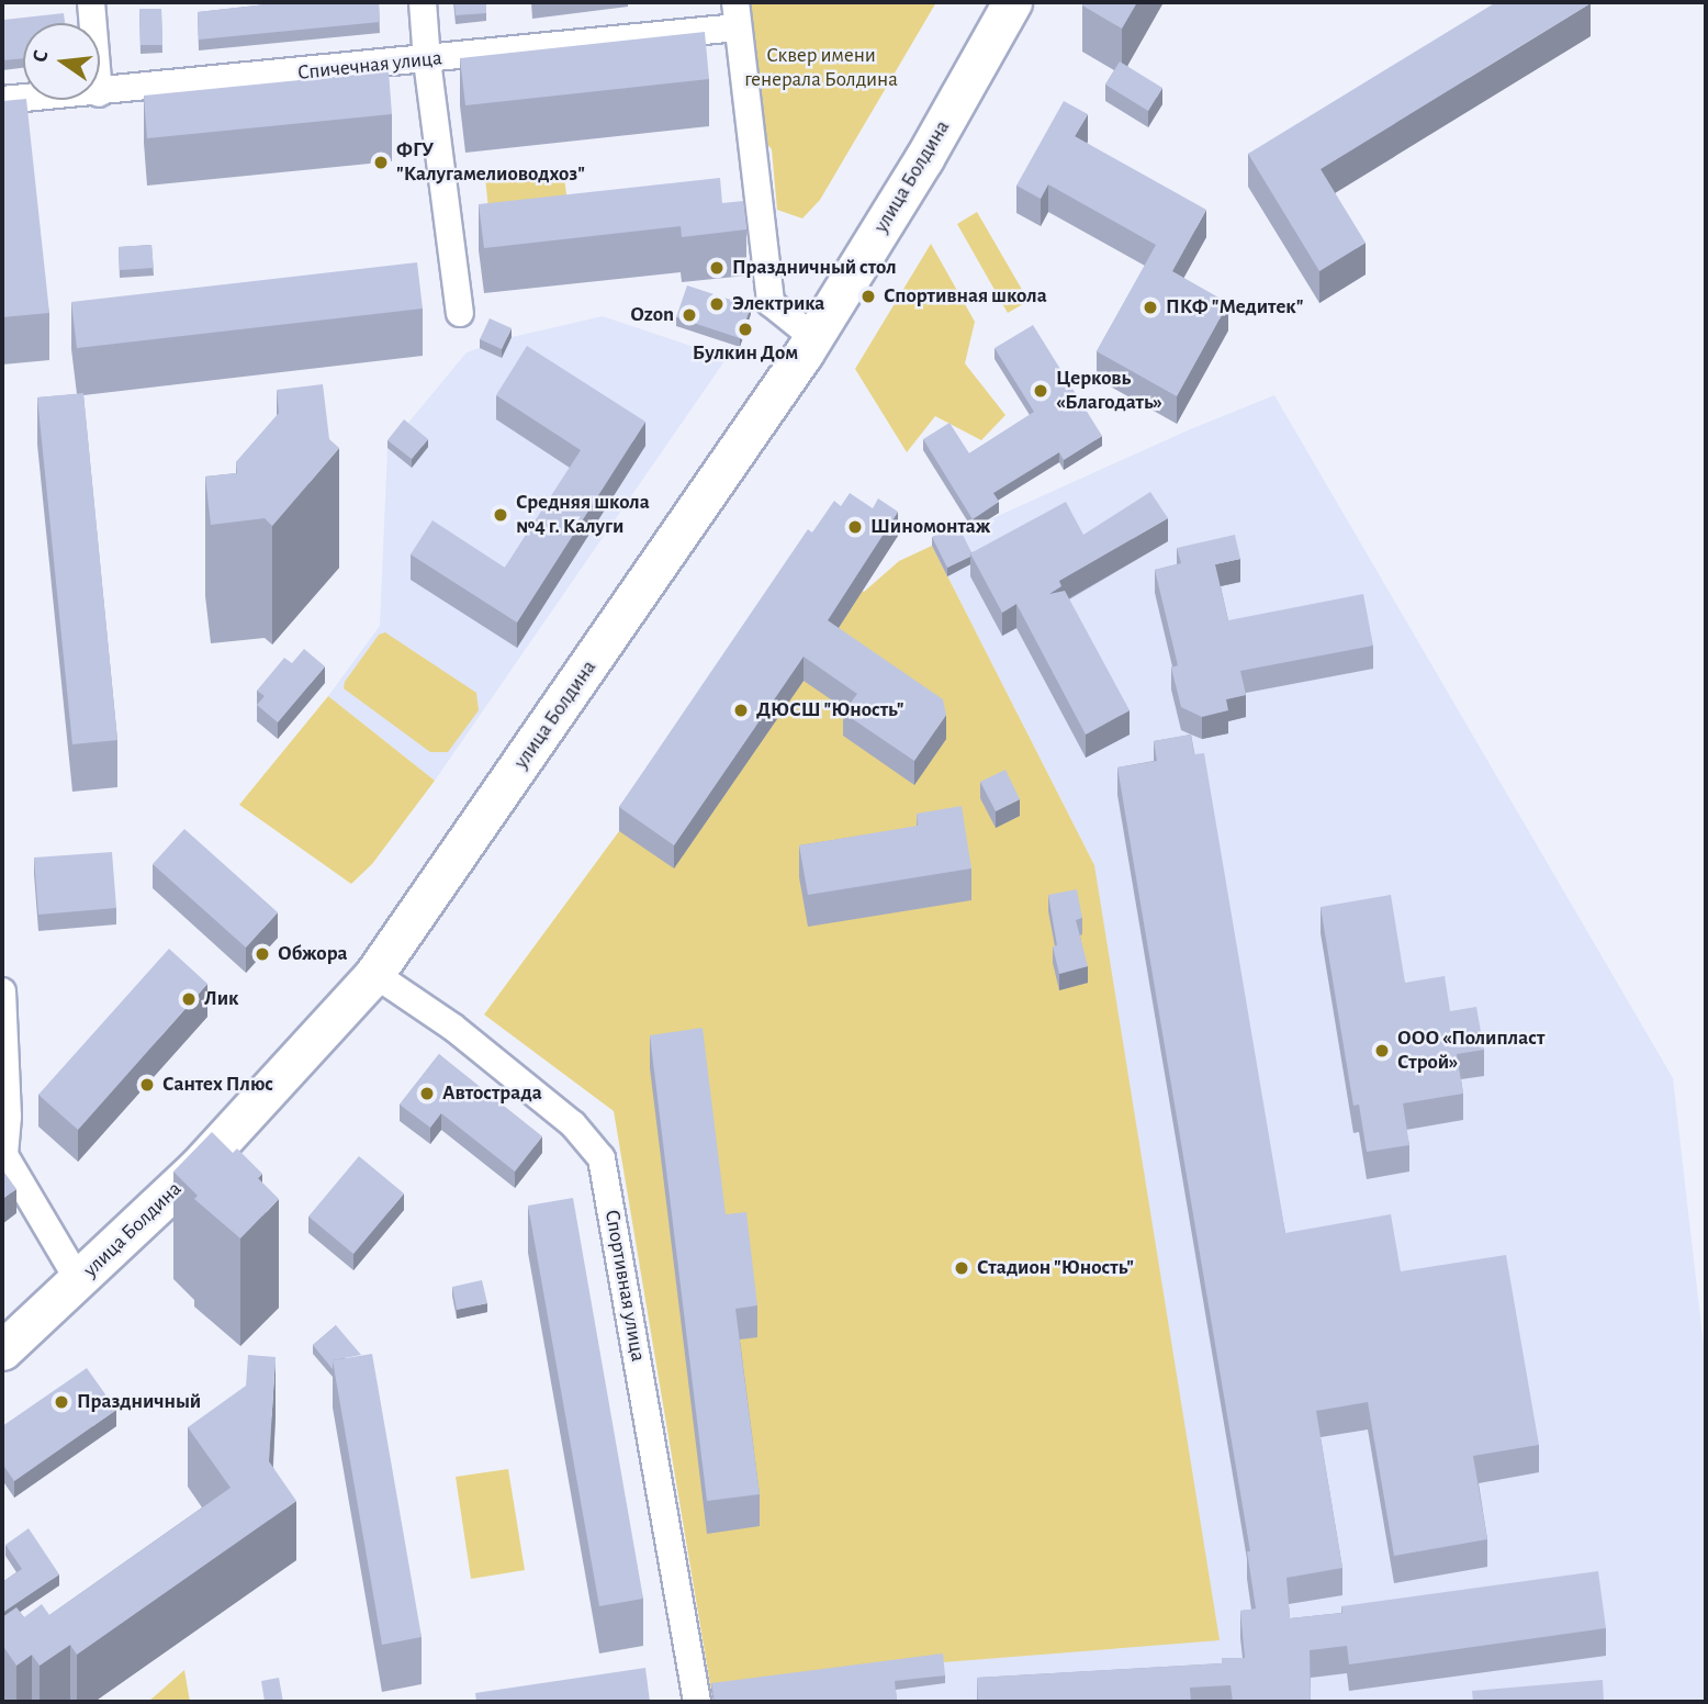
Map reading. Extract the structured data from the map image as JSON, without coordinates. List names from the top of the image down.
{
  "streets": {
    "main road": ["улица Болдина"],
    "street": ["Спичечная улица", "Спортивная улица"]
  },
  "crossings": [
    ["улица Болдина", "Спортивная улица"]
  ],
  "parks": ["Сквер имени генерала Болдина"],
  "places": [
    "ФГУ \"Калугамелиоводхоз\"",
    "Праздничный стол",
    "Спортивная школа",
    "Электрика",
    "ПКФ \"Медитек\"",
    "Ozon",
    "Булкин Дом",
    "Церковь «Благодать»",
    "Средняя школа №4 г. Калуги",
    "Шиномонтаж",
    "ДЮСШ \"Юность\"",
    "Обжора",
    "Лик",
    "ООО «Полипласт Строй»",
    "Сантех Плюс",
    "Автострада",
    "Стадион \"Юность\"",
    "Праздничный"
  ],
  "north": "left"
}
